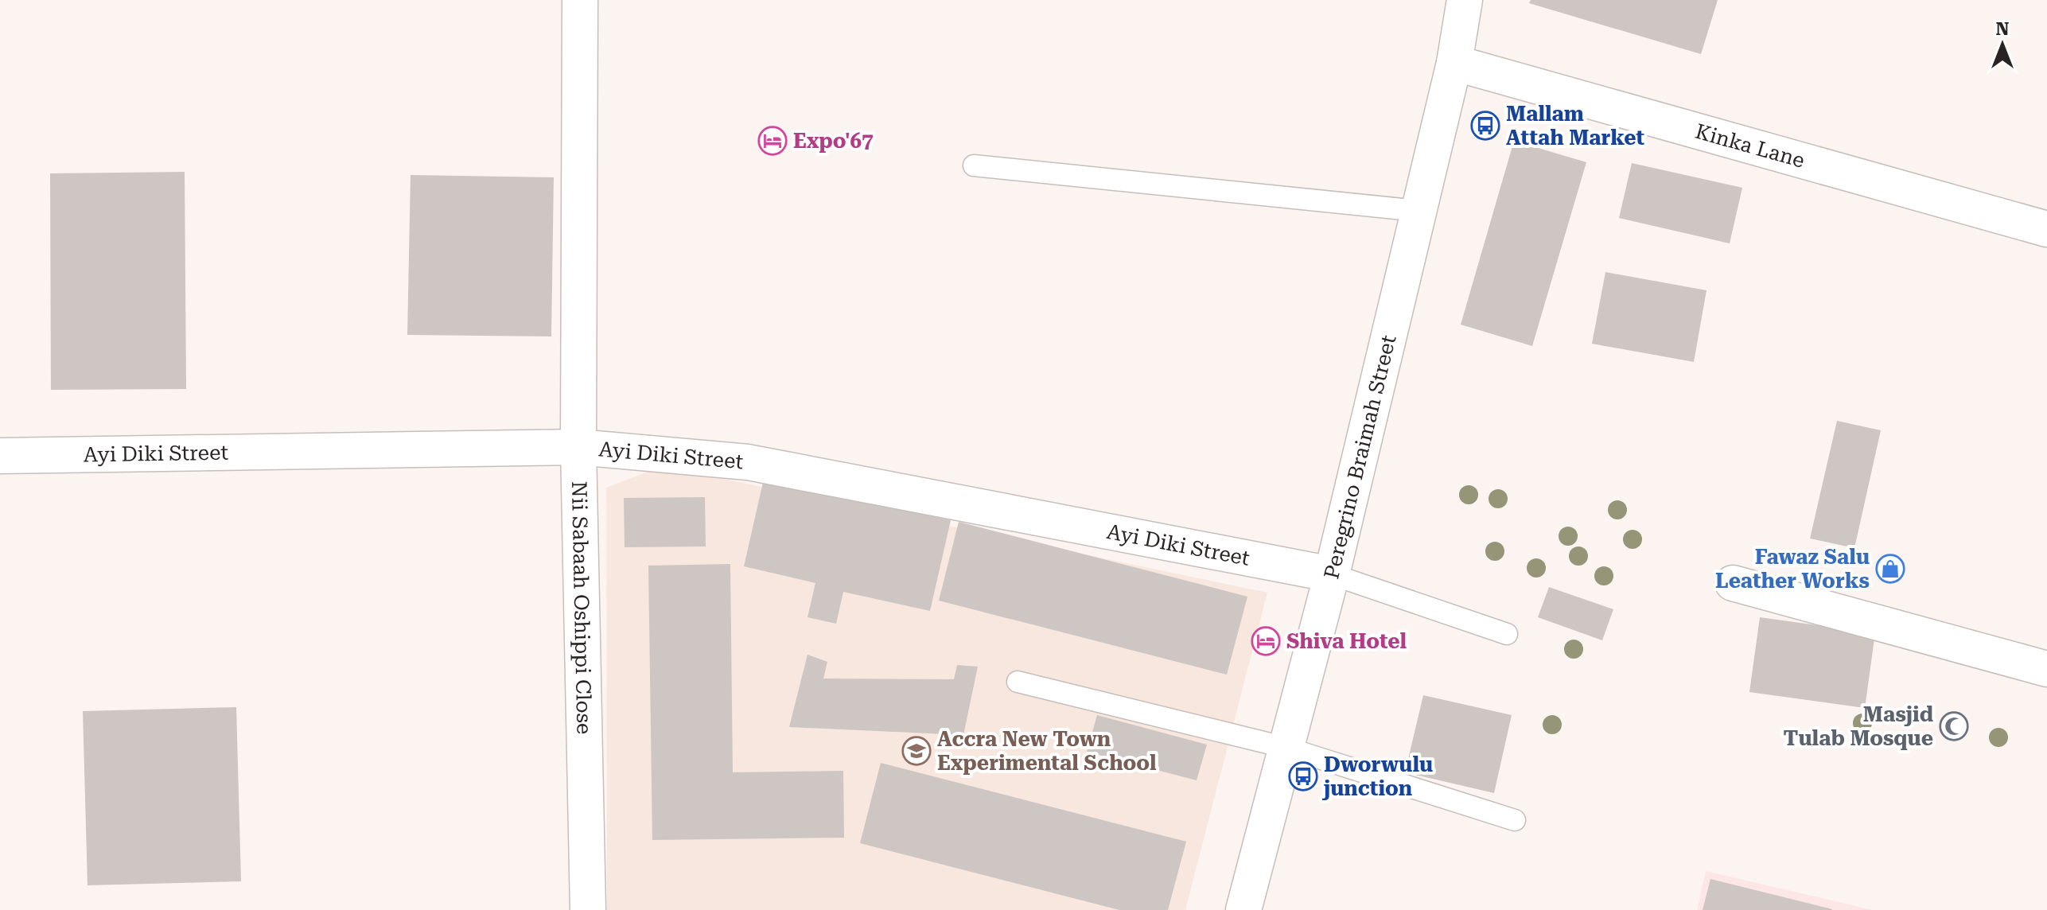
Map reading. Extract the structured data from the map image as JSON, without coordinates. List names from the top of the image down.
{
  "streets": {
    "street": [
      "Kinka Lane",
      "Ayi Diki Street",
      "Peregrino Braimah Street",
      "Nii Sabaah Oshippi Close"
    ]
  },
  "crossings": [
    ["Kinka Lane", "Peregrino Braimah Street"],
    ["Ayi Diki Street", "Peregrino Braimah Street"],
    ["Ayi Diki Street", "Nii Sabaah Oshippi Close"]
  ],
  "places": {
    "bus stop": ["Mallam Attah Market", "Dworwulu junction"],
    "hotel": ["Expo'67", "Shiva Hotel"],
    "shop": ["Fawaz Salu Leather Works"],
    "mosque": ["Masjid Tulab Mosque"],
    "school or university": ["Accra New Town Experimental School"]
  },
  "north": "top"
}
